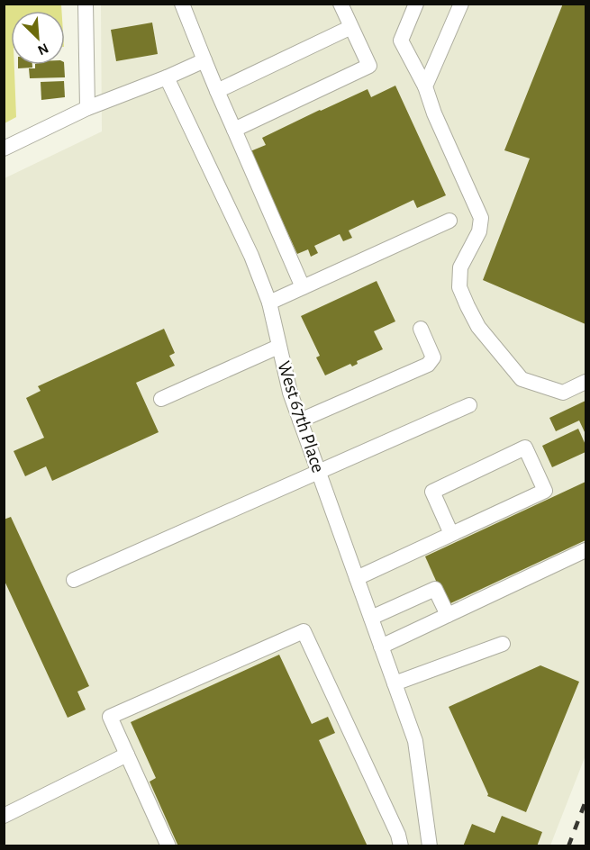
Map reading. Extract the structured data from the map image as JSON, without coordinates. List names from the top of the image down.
{
  "streets": {
    "street": ["West 67th Place"]
  },
  "north": "bottom right"
}
